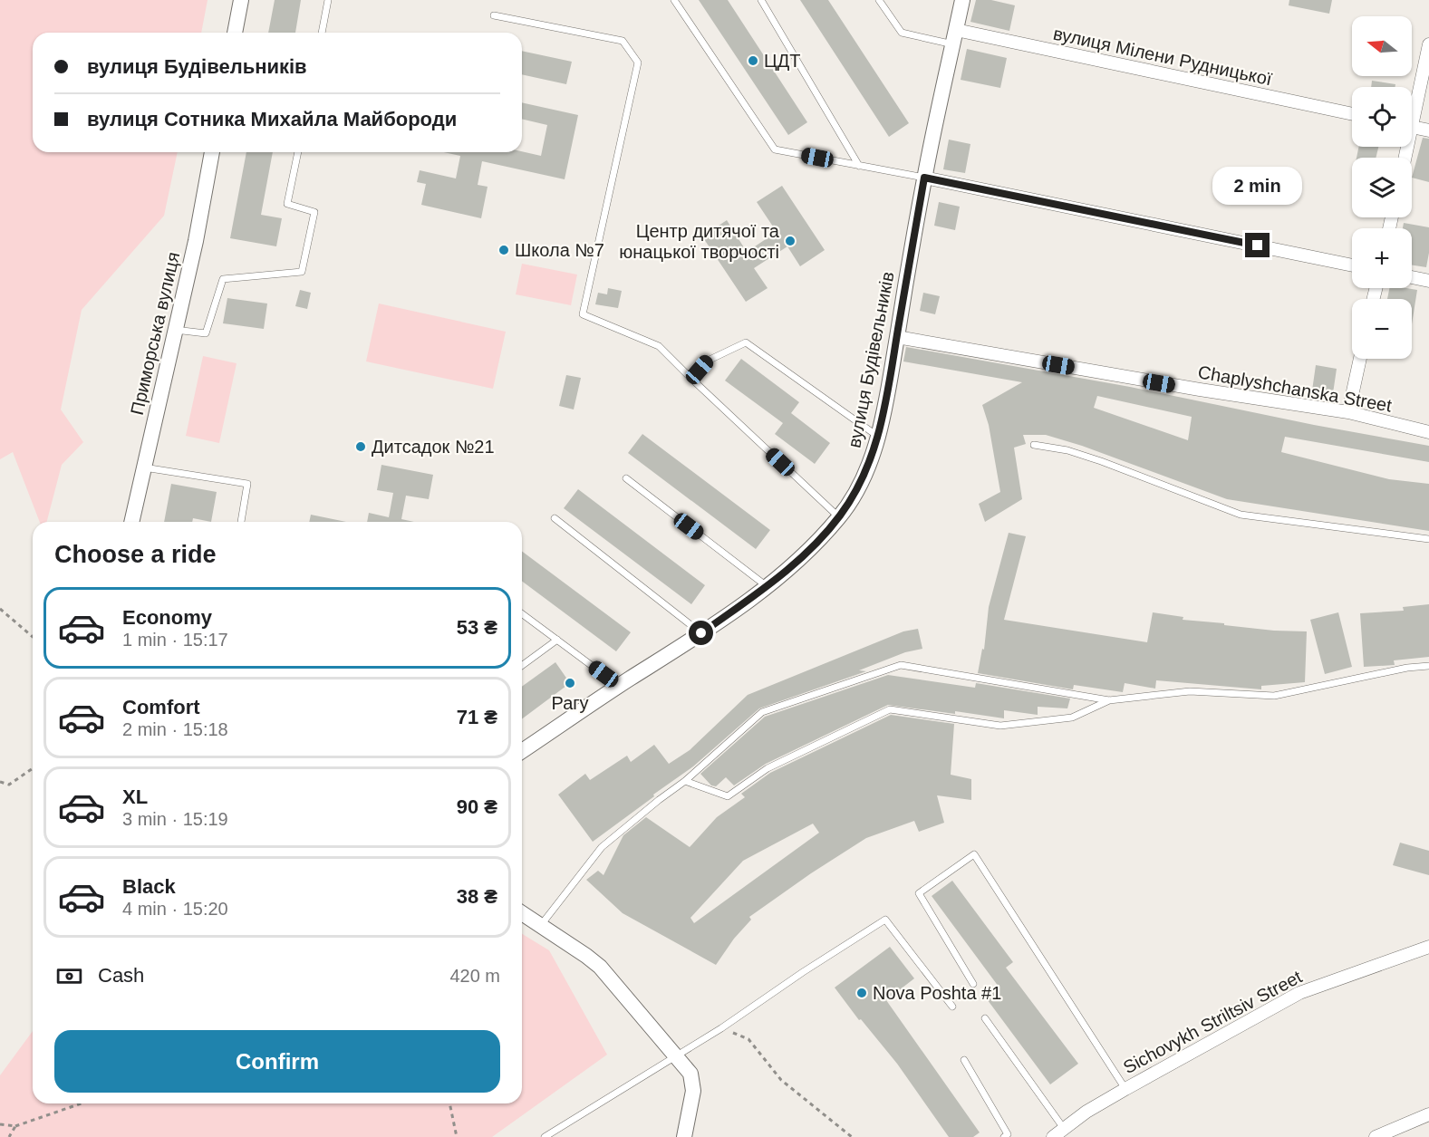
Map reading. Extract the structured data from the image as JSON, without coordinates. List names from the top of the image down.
{
  "streets": {
    "street": [
      "вулиця Мілени Рудницької",
      "Приморська вулиця",
      "вулиця Будівельників",
      "Chaplyshchanska Street",
      "Sichovykh Striltsiv Street"
    ]
  },
  "crossings": [
    ["вулиця Мілени Рудницької", "вулиця Будівельників"],
    ["вулиця Будівельників", "Chaplyshchanska Street"]
  ],
  "places": [
    "ЦДТ",
    "Центр дитячої та юнацької творчості",
    "Школа №7",
    "Дитсадок №21",
    "Рагу",
    "Nova Poshta #1"
  ],
  "north": "left",
  "page": {
    "map_buttons": ["+", "−"],
    "banner": ["вулиця Будівельників", "вулиця Сотника Михайла Майбороди"],
    "bubble": "2 min",
    "heading": "Choose a ride",
    "list": [
      {
        "name": "Economy",
        "note": "1 min · 15:17",
        "value": "53 ₴"
      },
      {
        "name": "Comfort",
        "note": "2 min · 15:18",
        "value": "71 ₴"
      },
      {
        "name": "XL",
        "note": "3 min · 15:19",
        "value": "90 ₴"
      },
      {
        "name": "Black",
        "note": "4 min · 15:20",
        "value": "38 ₴"
      }
    ],
    "pay": ["Cash", "420 m"],
    "buttons": "Confirm"
  }
}
